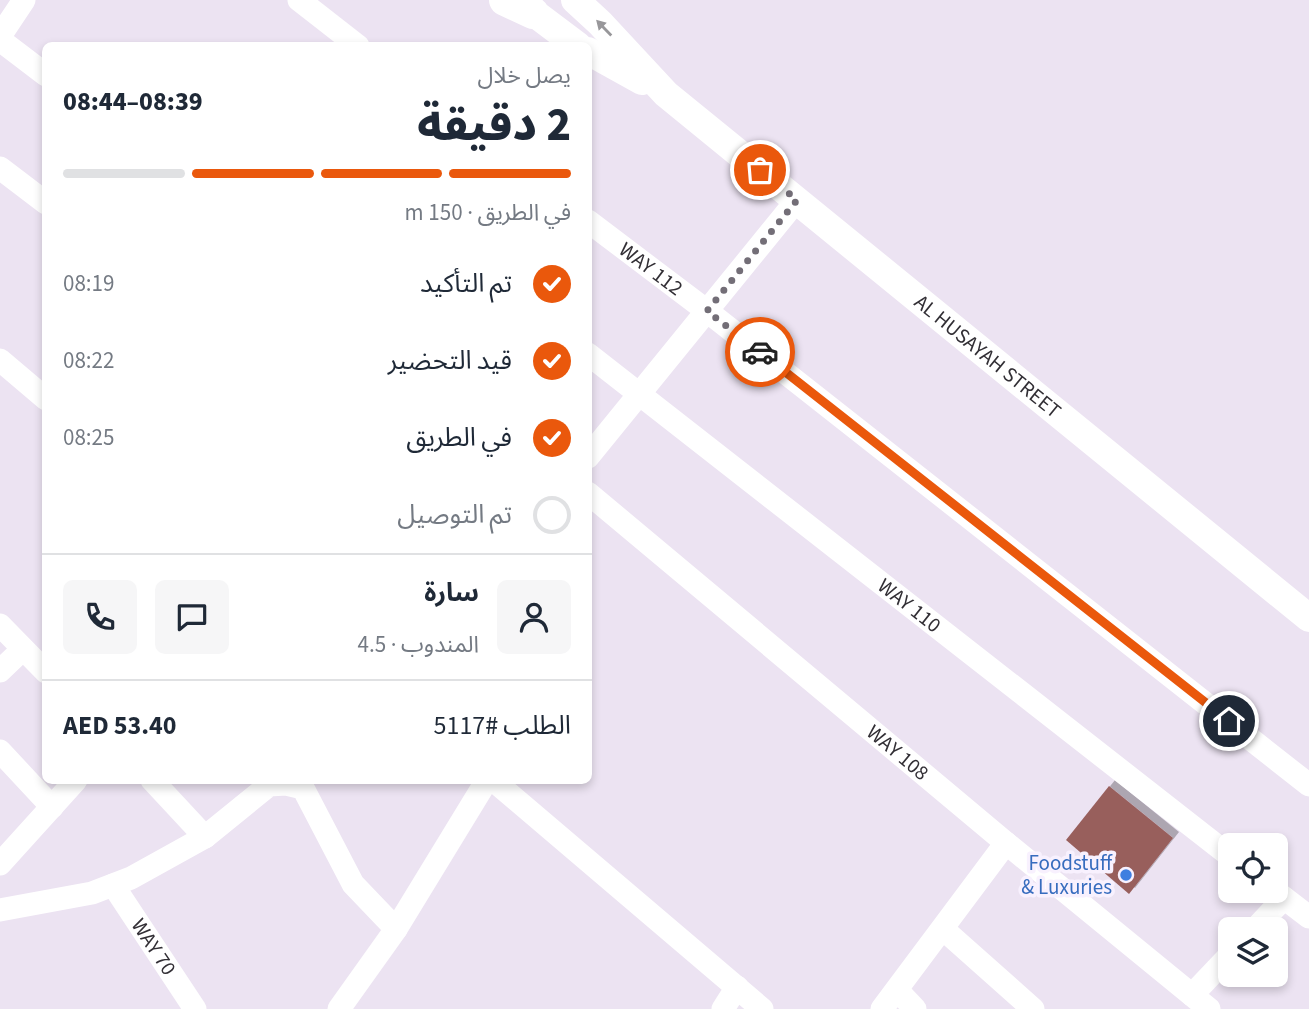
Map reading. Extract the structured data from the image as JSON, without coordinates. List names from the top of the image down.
{
  "streets": {
    "street": [
      "WAY 112",
      "AL HUSAYAH STREET",
      "WAY 110",
      "WAY 108",
      "WAY 70"
    ]
  },
  "places": ["Foodstuff & Luxuries"],
  "page": {
    "heading": ["2 دقيقة", "يصل خلال", "08:39–08:44"],
    "panel": [
      "سارة",
      "المندوب · 4.5",
      "الطلب #5117",
      "AED 53.40"
    ],
    "bar": "في الطريق · 150 m",
    "list": [
      ["تم التأكيد", "08:19"],
      ["قيد التحضير", "08:22"],
      ["في الطريق", "08:25"],
      "تم التوصيل"
    ]
  }
}
